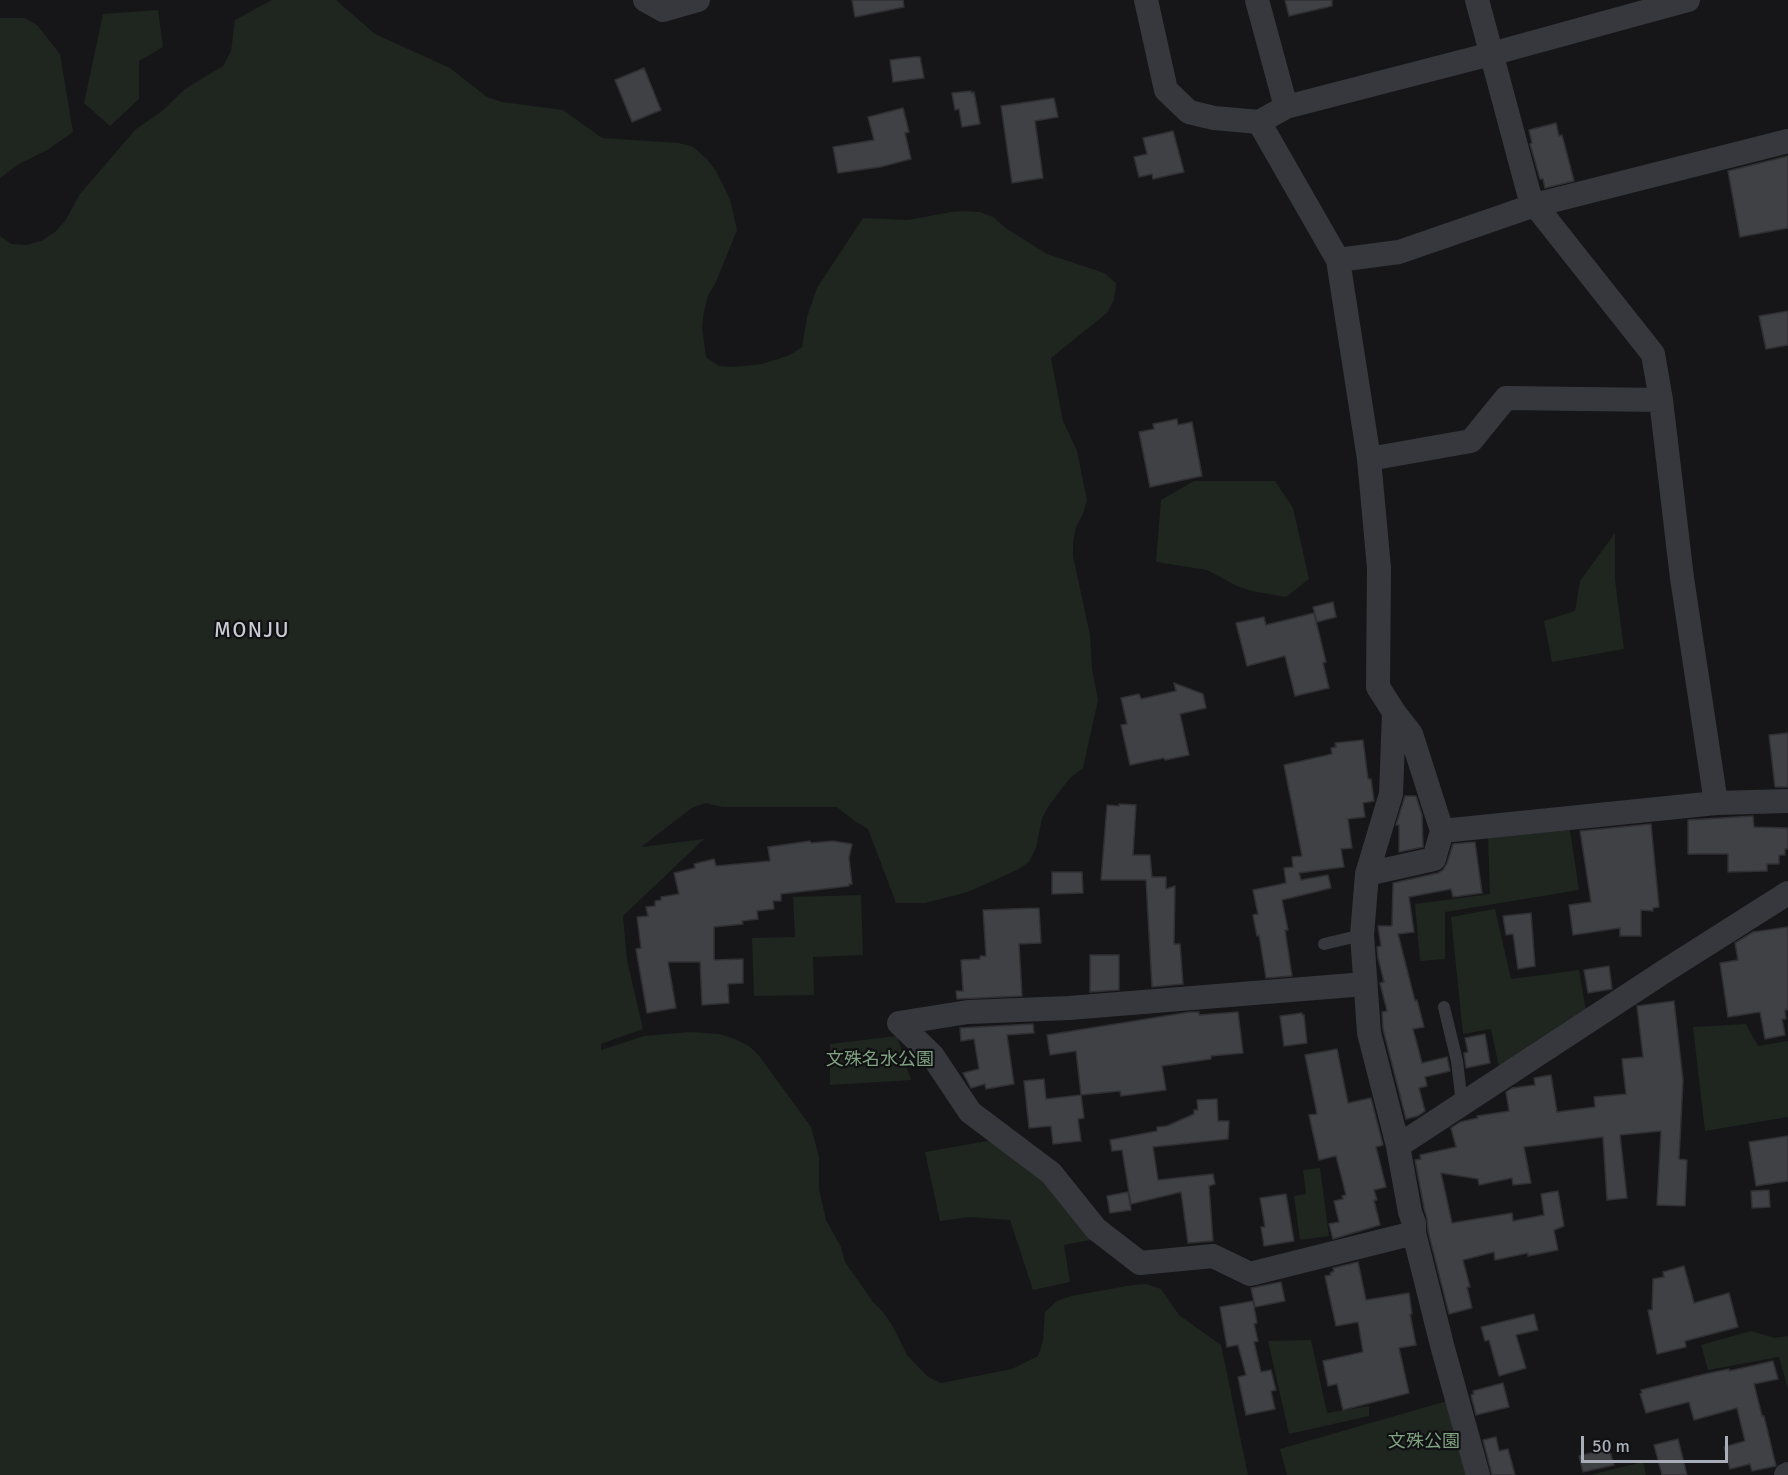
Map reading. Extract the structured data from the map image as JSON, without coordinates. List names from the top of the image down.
{
  "districts": ["MONJU"],
  "parks": ["文殊名水公園", "文殊公園"],
  "scale_bar": "50 m"
}
